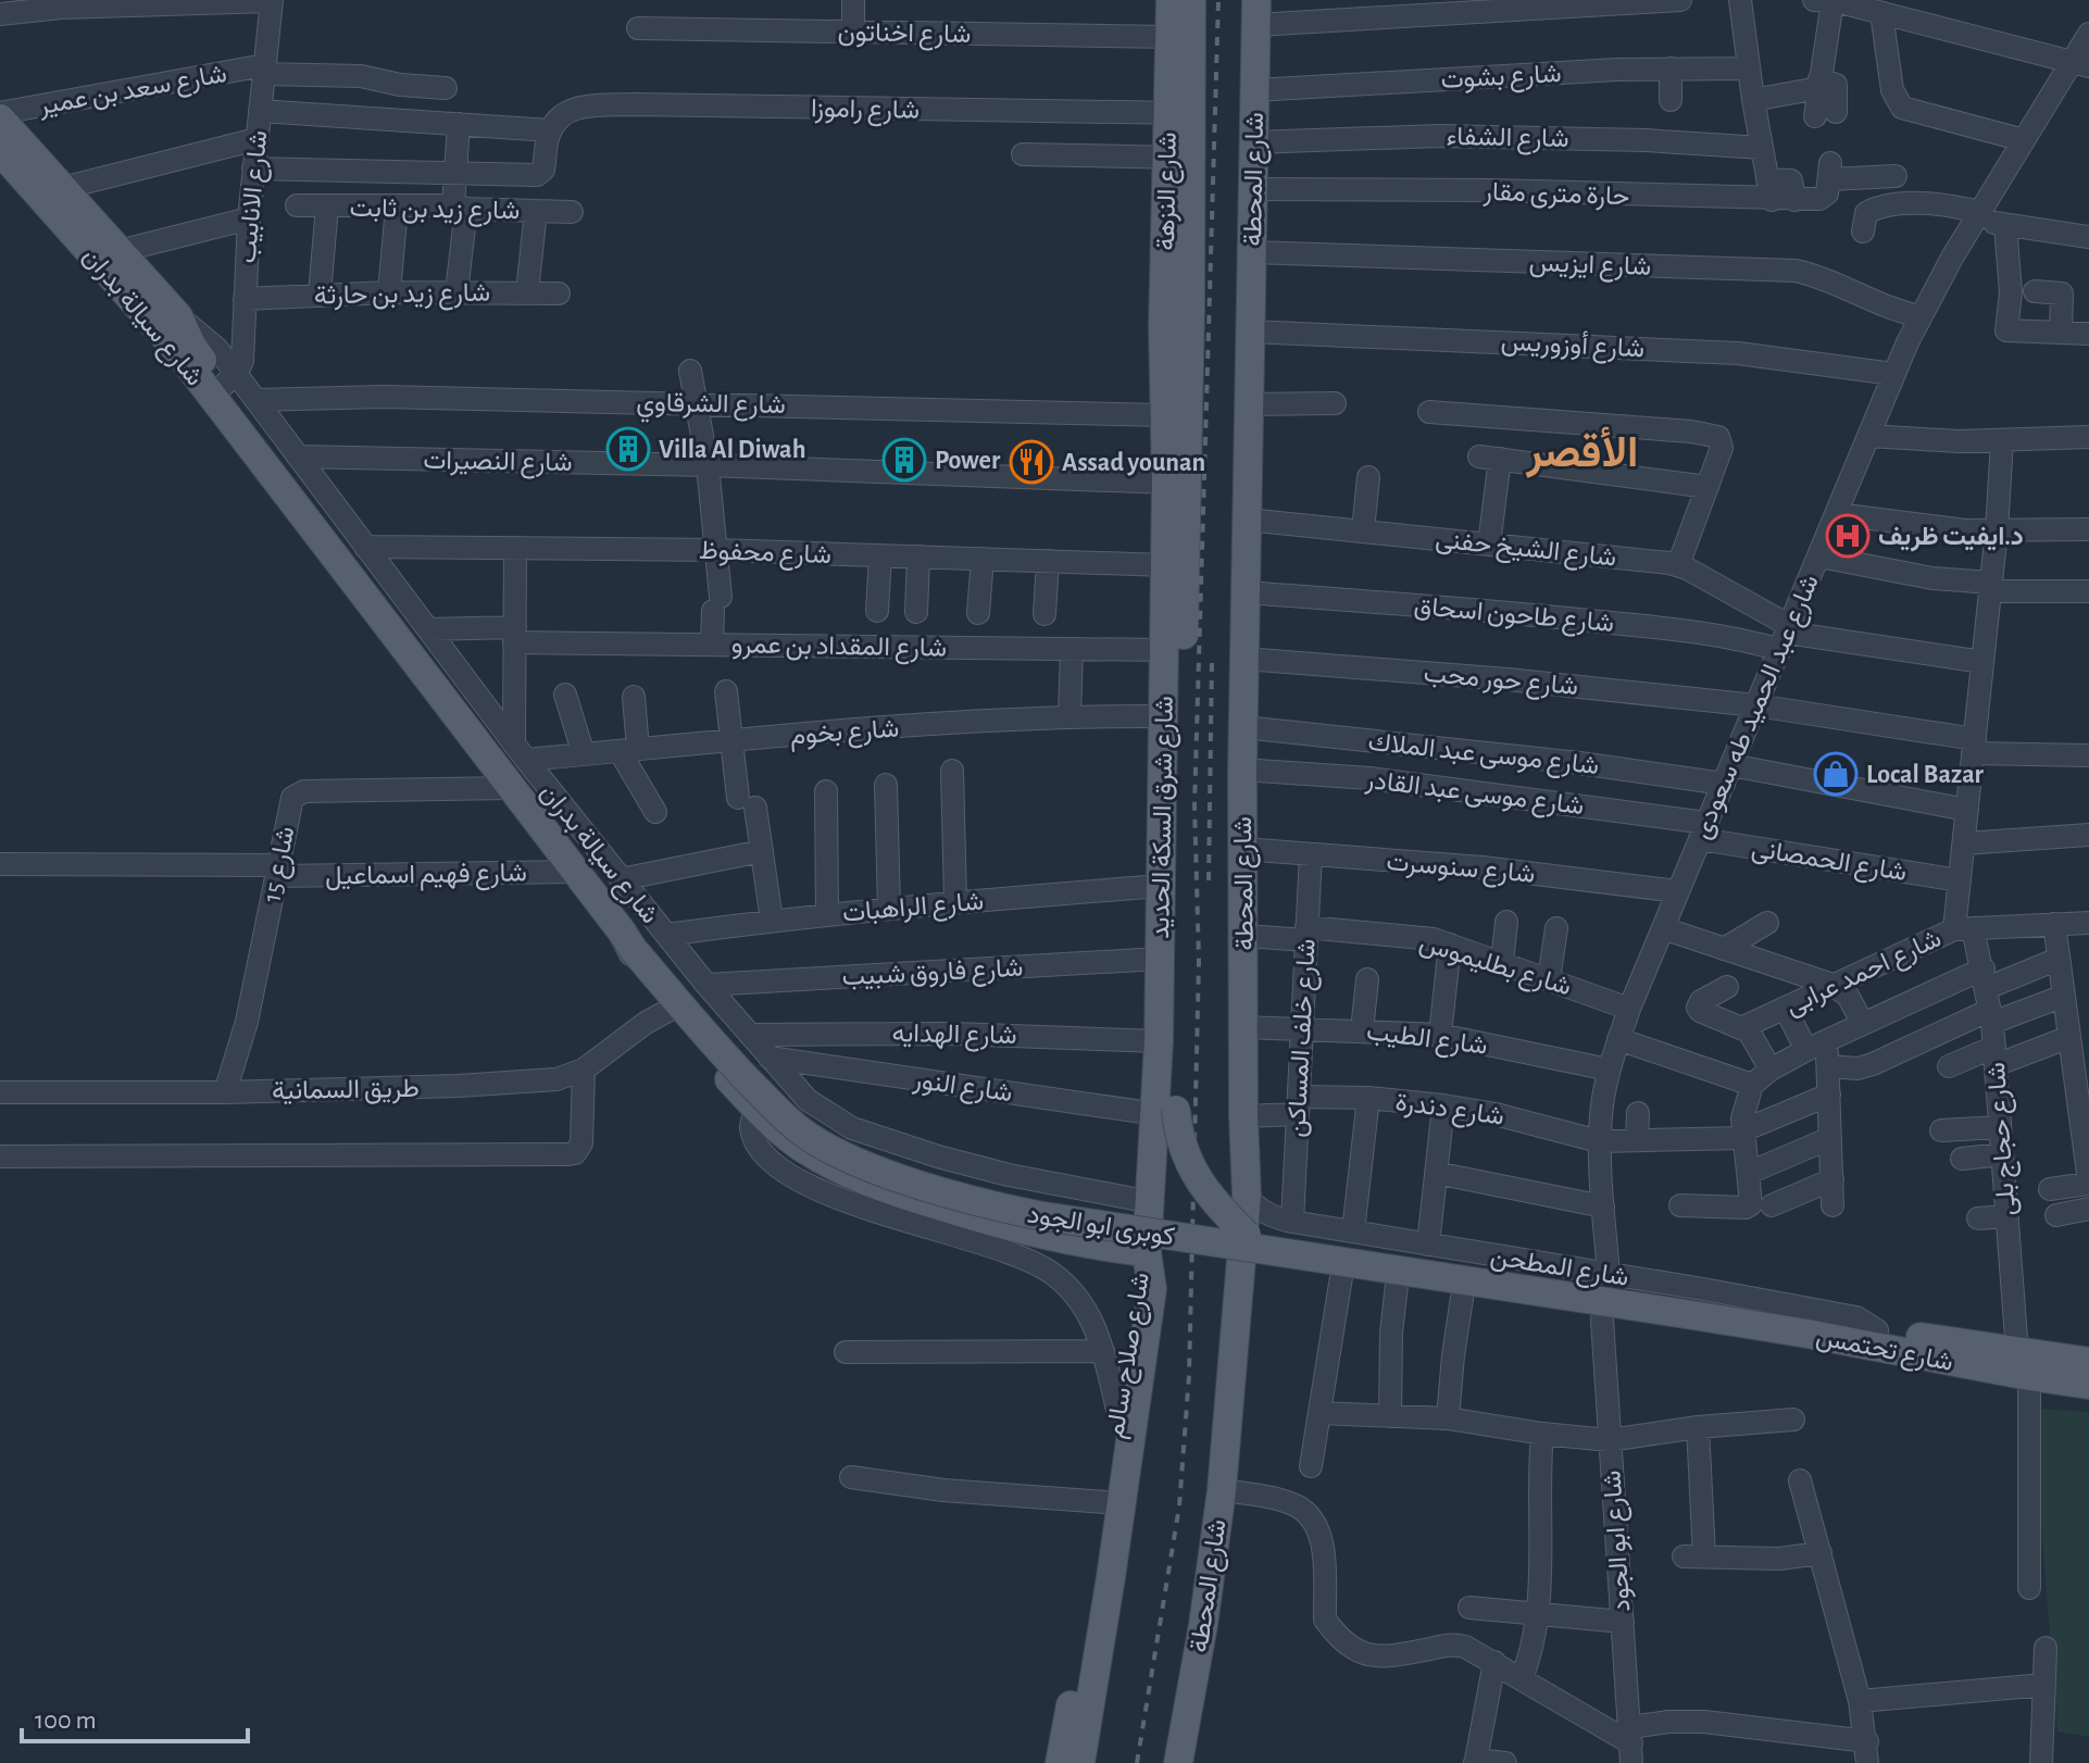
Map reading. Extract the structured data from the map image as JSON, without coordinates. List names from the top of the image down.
{
  "streets": {
    "main road": [
      "شارع المحطة",
      "شارع النزهة",
      "شارع سيالة بدران",
      "شارع شرق السكة الحديد",
      "كوبرى ابو الجود",
      "شارع تحتمس",
      "شارع صلاح سالم"
    ],
    "street": [
      "شارع اخناتون",
      "شارع بشوت",
      "شارع سعد بن عمير",
      "شارع راموزا",
      "شارع الشفاء",
      "حارة مترى مقار",
      "شارع الانابيب",
      "شارع زيد بن ثابت",
      "شارع ايزيس",
      "شارع زيد بن حارثة",
      "شارع أوزوريس",
      "شارع الشرقاوي",
      "شارع النصيرات",
      "شارع الشيخ حفنى",
      "شارع محفوظ",
      "شارع طاحون اسحاق",
      "شارع المقداد بن عمرو",
      "شارع حور محب",
      "شارع عبد الحميد طه سعودى",
      "شارع بخوم",
      "شارع موسى عبد الملاك",
      "شارع موسى عبد القادر",
      "شارع الحمصانى",
      "شارع 15",
      "شارع سنوسرت",
      "شارع فهيم اسماعيل",
      "شارع الراهبات",
      "شارع بطليموس",
      "شارع فاروق شبيب",
      "شارع احمد عرابى",
      "شارع الهدايه",
      "شارع خلف المساكن",
      "شارع الطيب",
      "شارع النور",
      "طريق السمانية",
      "شارع دندرة",
      "شارع حجاج بلى",
      "شارع المطحن",
      "شارع ابو الجود"
    ]
  },
  "crossings": [
    ["شارع اخناتون", "شارع النزهة"],
    ["شارع بشوت", "شارع المحطة"],
    ["شارع سعد بن عمير", "شارع الانابيب"],
    ["شارع سعد بن عمير", "شارع سيالة بدران"],
    ["شارع راموزا", "شارع النزهة"],
    ["شارع الشفاء", "شارع المحطة"],
    ["شارع المحطة", "حارة مترى مقار"],
    ["شارع المحطة", "شارع ايزيس"],
    ["شارع المحطة", "شارع أوزوريس"],
    ["شارع المحطة", "شارع الشيخ حفنى"],
    ["شارع المحطة", "شارع طاحون اسحاق"],
    ["شارع المحطة", "شارع حور محب"],
    ["شارع المحطة", "شارع موسى عبد الملاك"],
    ["شارع المحطة", "شارع موسى عبد القادر"],
    ["شارع المحطة", "شارع سنوسرت"],
    ["شارع المحطة", "شارع بطليموس"],
    ["شارع المحطة", "شارع الطيب"],
    ["شارع المحطة", "شارع دندرة"],
    ["شارع المحطة", "شارع المطحن"],
    ["شارع النزهة", "شارع شرق السكة الحديد"],
    ["شارع النزهة", "شارع النور"],
    ["شارع الانابيب", "شارع زيد بن حارثة"],
    ["شارع الانابيب", "شارع سيالة بدران"],
    ["شارع ايزيس", "شارع عبد الحميد طه سعودى"],
    ["شارع سيالة بدران", "شارع الشرقاوي"],
    ["شارع سيالة بدران", "شارع النصيرات"],
    ["شارع سيالة بدران", "شارع محفوظ"],
    ["شارع سيالة بدران", "شارع المقداد بن عمرو"],
    ["شارع سيالة بدران", "شارع بخوم"],
    ["شارع سيالة بدران", "شارع شرق السكة الحديد"],
    ["شارع سيالة بدران", "شارع 15"],
    ["شارع سيالة بدران", "شارع فهيم اسماعيل"],
    ["شارع سيالة بدران", "شارع الراهبات"],
    ["شارع سيالة بدران", "شارع فاروق شبيب"],
    ["شارع سيالة بدران", "شارع الهدايه"],
    ["شارع سيالة بدران", "شارع النور"],
    ["شارع سيالة بدران", "طريق السمانية"],
    ["شارع سيالة بدران", "كوبرى ابو الجود"],
    ["شارع سيالة بدران", "شارع صلاح سالم"],
    ["شارع أوزوريس", "شارع عبد الحميد طه سعودى"],
    ["شارع الشرقاوي", "شارع شرق السكة الحديد"],
    ["شارع النصيرات", "شارع شرق السكة الحديد"],
    ["شارع الشيخ حفنى", "شارع طاحون اسحاق"],
    ["شارع الشيخ حفنى", "شارع عبد الحميد طه سعودى"],
    ["شارع محفوظ", "شارع شرق السكة الحديد"],
    ["شارع طاحون اسحاق", "شارع عبد الحميد طه سعودى"],
    ["شارع المقداد بن عمرو", "شارع شرق السكة الحديد"],
    ["شارع حور محب", "شارع عبد الحميد طه سعودى"],
    ["شارع عبد الحميد طه سعودى", "شارع موسى عبد الملاك"],
    ["شارع عبد الحميد طه سعودى", "شارع موسى عبد القادر"],
    ["شارع عبد الحميد طه سعودى", "شارع الحمصانى"],
    ["شارع عبد الحميد طه سعودى", "شارع سنوسرت"],
    ["شارع عبد الحميد طه سعودى", "شارع بطليموس"],
    ["شارع عبد الحميد طه سعودى", "شارع الطيب"],
    ["شارع عبد الحميد طه سعودى", "شارع دندرة"],
    ["شارع عبد الحميد طه سعودى", "شارع المطحن"],
    ["شارع بخوم", "شارع شرق السكة الحديد"],
    ["شارع موسى عبد القادر", "شارع الحمصانى"],
    ["شارع شرق السكة الحديد", "شارع الراهبات"],
    ["شارع شرق السكة الحديد", "شارع فاروق شبيب"],
    ["شارع شرق السكة الحديد", "شارع الهدايه"],
    ["شارع شرق السكة الحديد", "شارع النور"],
    ["شارع شرق السكة الحديد", "شارع صلاح سالم"],
    ["شارع 15", "شارع فهيم اسماعيل"],
    ["شارع 15", "طريق السمانية"],
    ["شارع سنوسرت", "شارع خلف المساكن"],
    ["شارع بطليموس", "شارع خلف المساكن"],
    ["شارع احمد عرابى", "شارع حجاج بلى"],
    ["شارع خلف المساكن", "شارع الطيب"],
    ["شارع خلف المساكن", "شارع دندرة"],
    ["شارع خلف المساكن", "شارع المطحن"],
    ["شارع حجاج بلى", "شارع تحتمس"],
    ["كوبرى ابو الجود", "شارع تحتمس"],
    ["شارع المطحن", "شارع تحتمس"]
  ],
  "districts": ["الأقصر"],
  "places": {
    "building": ["Villa Al Diwah", "Power"],
    "restaurant": ["Assad younan"],
    "hospital": ["د.ايفيت ظريف"],
    "shop": ["Local Bazar"]
  },
  "scale_bar": "100 m"
}
